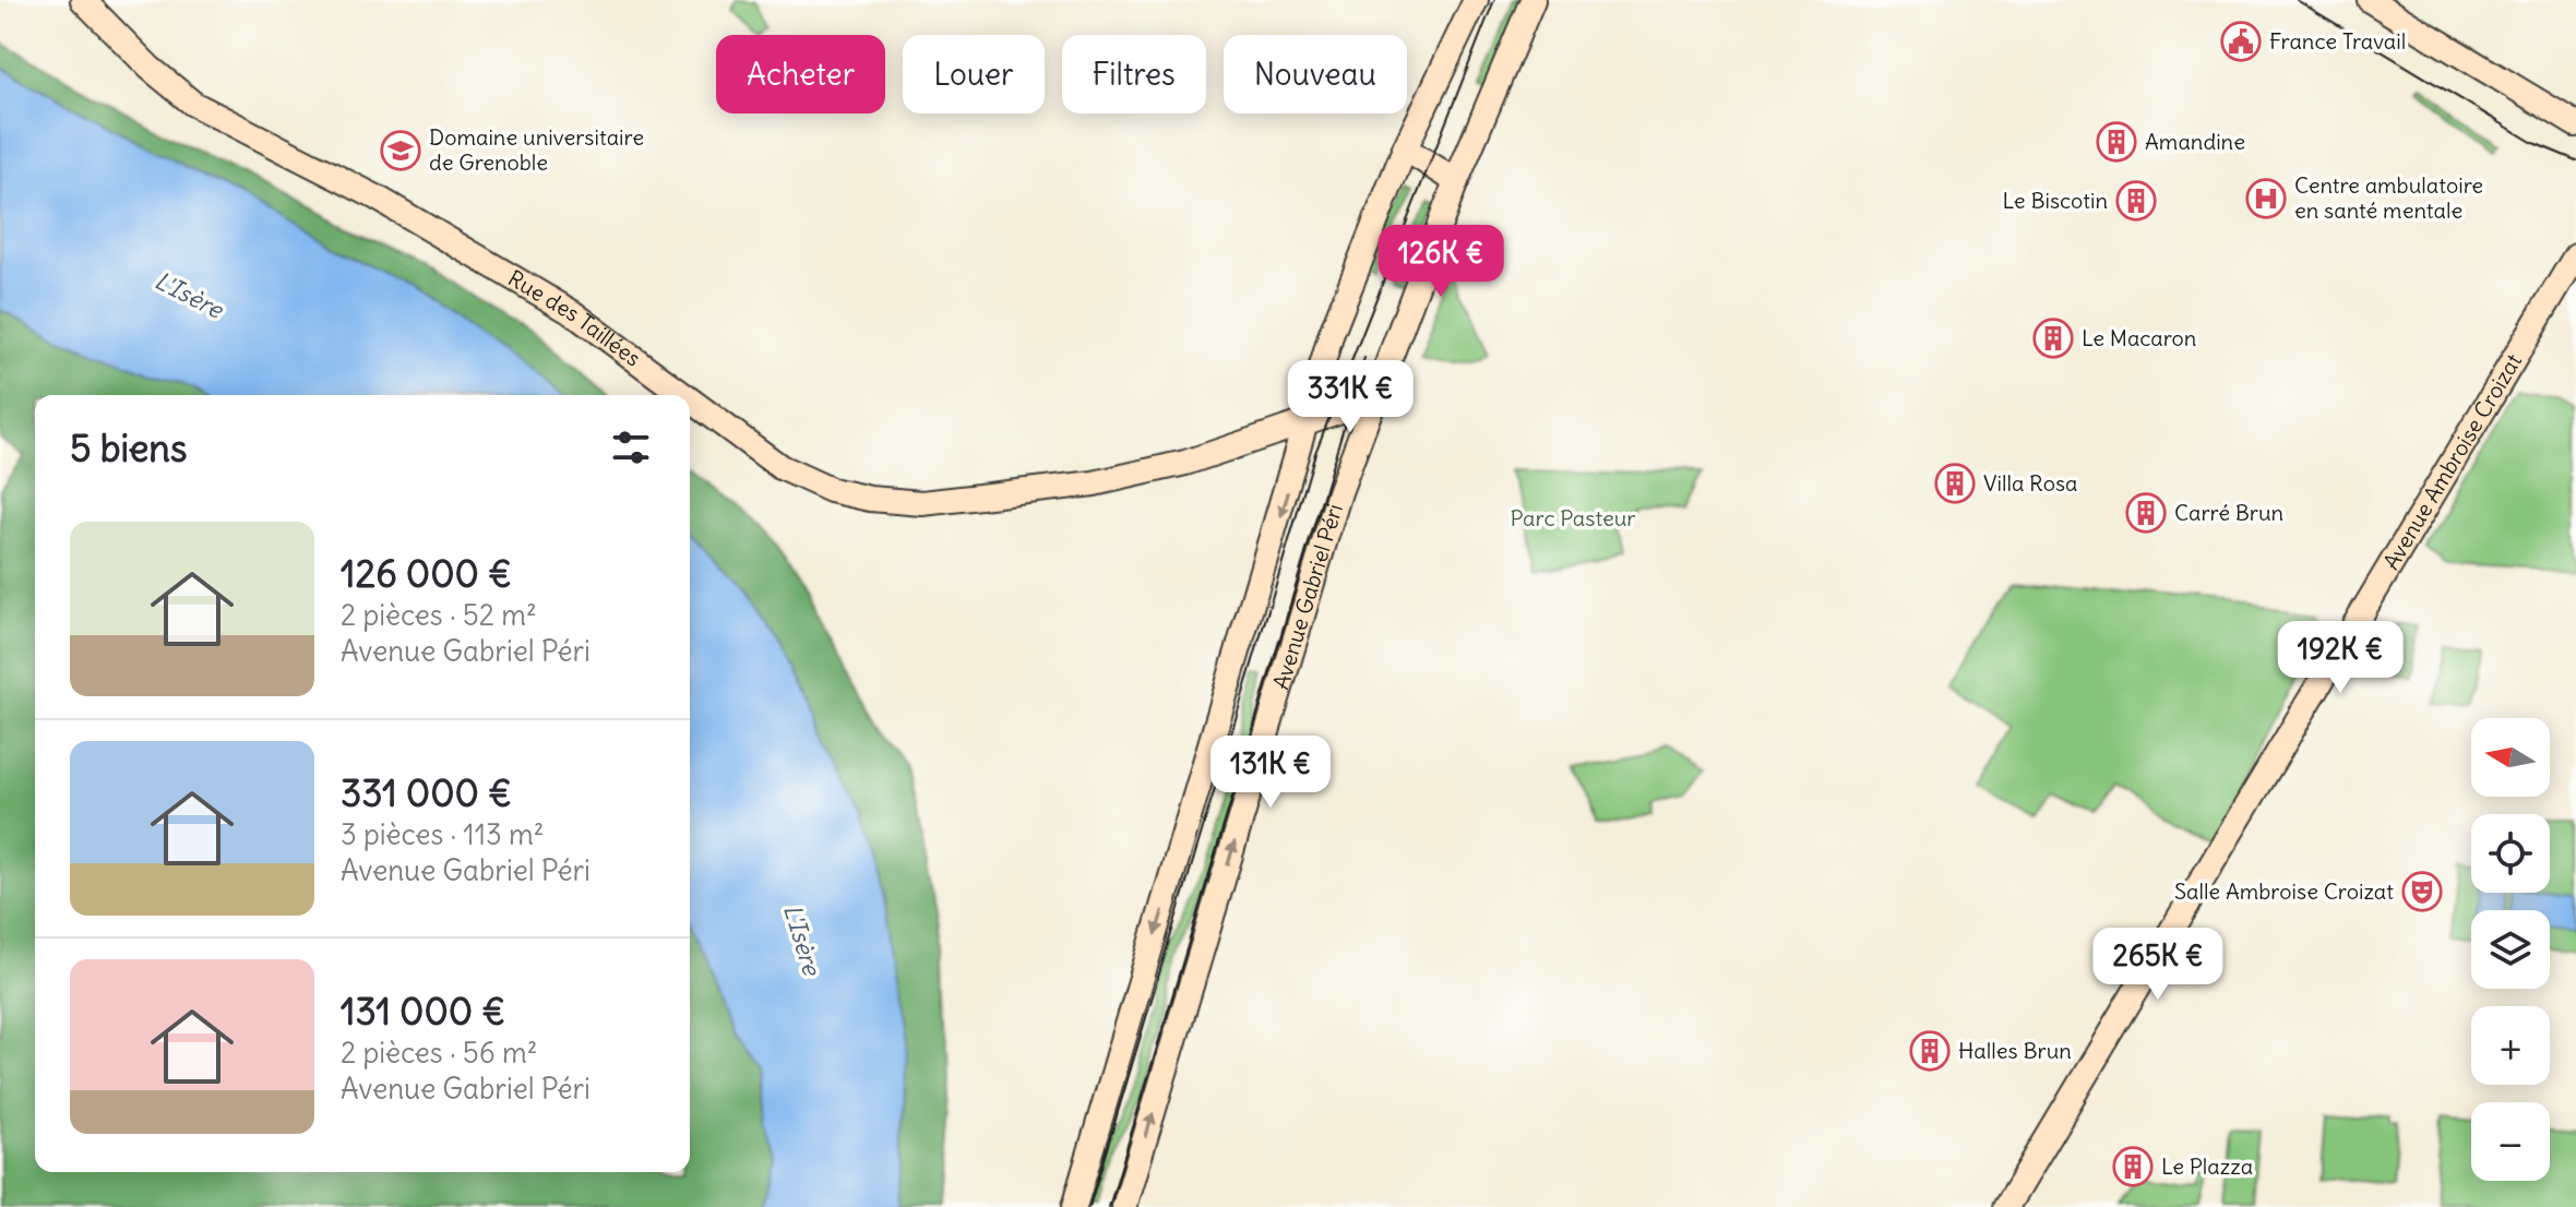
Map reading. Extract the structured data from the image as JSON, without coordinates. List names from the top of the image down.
{
  "streets": {
    "street": ["Rue des Taillées", "Avenue Ambroise Croizat", "Avenue Gabriel Péri"]
  },
  "crossings": [
    ["Rue des Taillées", "Avenue Gabriel Péri"]
  ],
  "water": ["L'Isère"],
  "parks": ["Parc Pasteur"],
  "places": {
    "public building": ["France Travail"],
    "building": [
      "Amandine",
      "Le Biscotin",
      "Le Macaron",
      "Villa Rosa",
      "Carré Brun",
      "Halles Brun",
      "Le Plazza"
    ],
    "school or university": ["Domaine universitaire de Grenoble"],
    "hospital": ["Centre ambulatoire en santé mentale"],
    "theatre": ["Salle Ambroise Croizat"]
  },
  "north": "left",
  "page": {
    "chip": [
      "Acheter",
      "Louer",
      "Filtres",
      "Nouveau"
    ],
    "price": [
      "126K €",
      "331K €",
      "192K €",
      "131K €",
      "265K €"
    ],
    "heading": "5 biens",
    "list": [
      {
        "name": "126 000 €",
        "note": "2 pièces · 52 m² · Avenue Gabriel Péri"
      },
      {
        "name": "331 000 €",
        "note": "3 pièces · 113 m² · Avenue Gabriel Péri"
      },
      {
        "name": "131 000 €",
        "note": "2 pièces · 56 m² · Avenue Gabriel Péri"
      }
    ],
    "map_buttons": ["+", "−"]
  }
}
